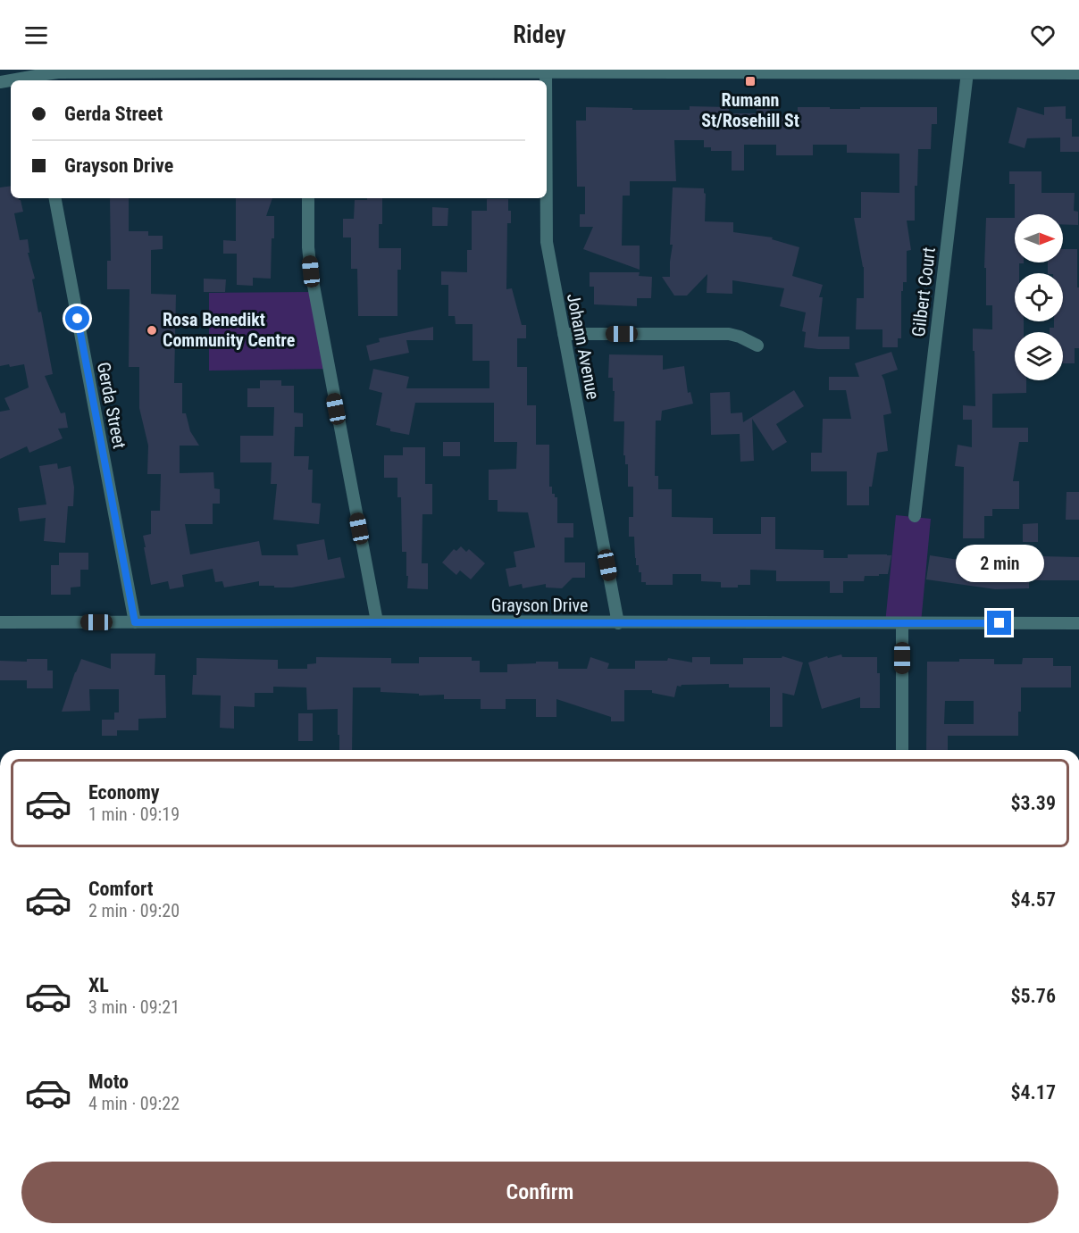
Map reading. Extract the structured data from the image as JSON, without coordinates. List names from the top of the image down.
{
  "streets": {
    "street": [
      "Gilbert Court",
      "Johann Avenue",
      "Gerda Street",
      "Grayson Drive"
    ]
  },
  "crossings": [
    ["Johann Avenue", "Grayson Drive"],
    ["Gerda Street", "Grayson Drive"]
  ],
  "places": {
    "transit": ["Rumann St/Rosehill St"],
    "other": ["Rosa Benedikt Community Centre"]
  },
  "north": "right",
  "page": {
    "header": "Ridey",
    "banner": ["Gerda Street", "Grayson Drive"],
    "bubble": "2 min",
    "list": [
      {
        "name": "Economy",
        "note": "1 min · 09:19",
        "value": "$3.39"
      },
      {
        "name": "Comfort",
        "note": "2 min · 09:20",
        "value": "$4.57"
      },
      {
        "name": "XL",
        "note": "3 min · 09:21",
        "value": "$5.76"
      },
      {
        "name": "Moto",
        "note": "4 min · 09:22",
        "value": "$4.17"
      }
    ],
    "buttons": "Confirm"
  }
}
